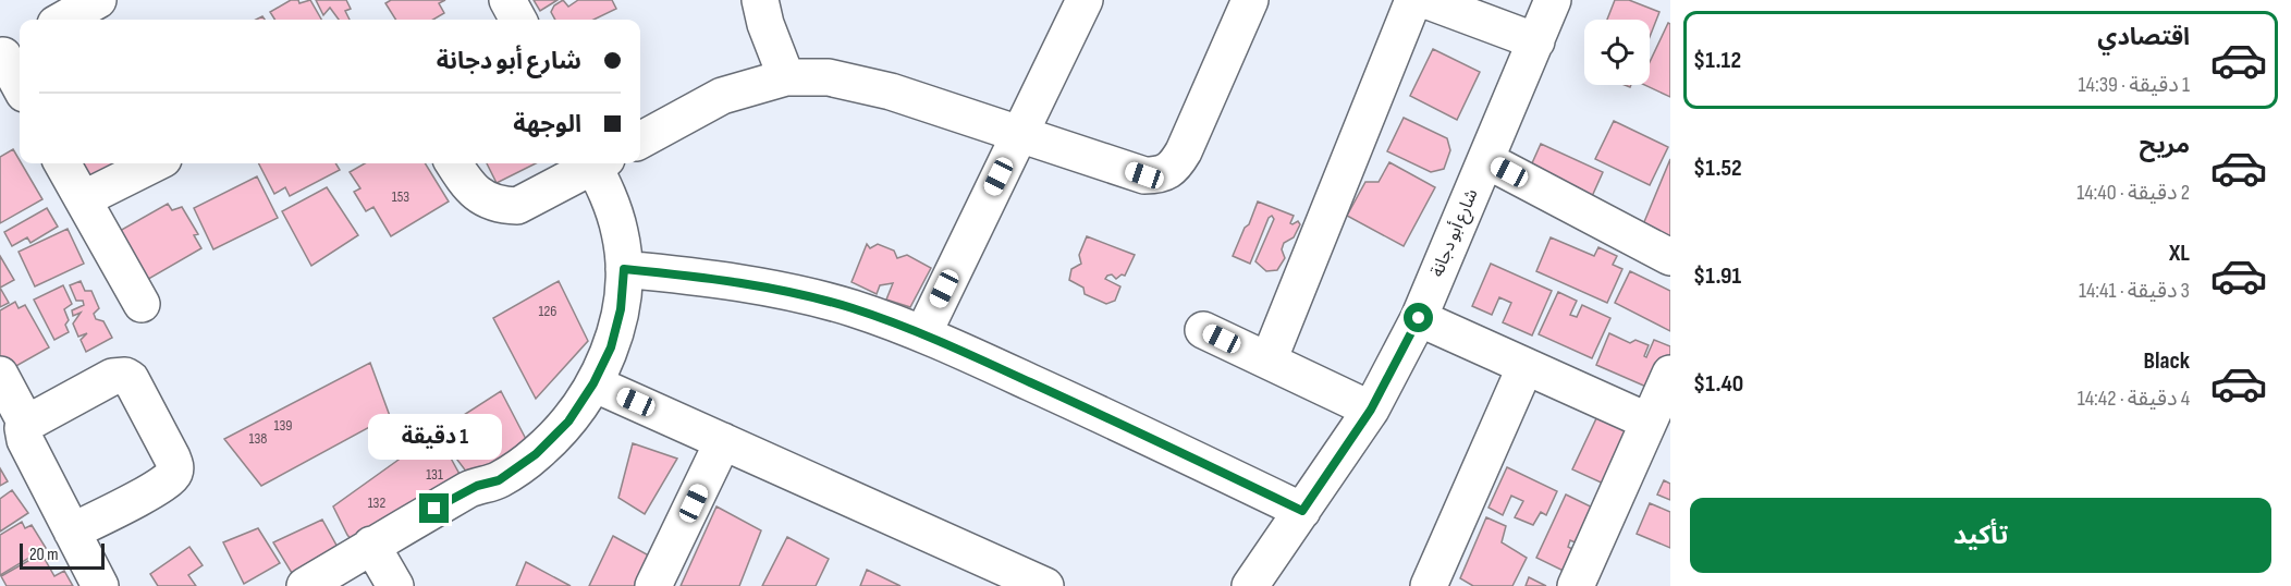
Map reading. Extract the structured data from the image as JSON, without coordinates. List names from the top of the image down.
{
  "streets": {
    "street": ["شارع أبو دجانة"]
  },
  "house_numbers": [
    "153",
    "126",
    "139",
    "138",
    "131",
    "132"
  ],
  "scale_bar": "20 m",
  "page": {
    "list": [
      {
        "name": "اقتصادي",
        "note": "1 دقيقة · 14:39",
        "value": "$1.12"
      },
      {
        "name": "مريح",
        "note": "2 دقيقة · 14:40",
        "value": "$1.52"
      },
      {
        "name": "XL",
        "note": "3 دقيقة · 14:41",
        "value": "$1.91"
      },
      {
        "name": "Black",
        "note": "4 دقيقة · 14:42",
        "value": "$1.40"
      }
    ],
    "banner": ["شارع أبو دجانة", "الوجهة"],
    "bubble": "1 دقيقة",
    "buttons": "تأكيد",
    "scale": "20 m"
  }
}
